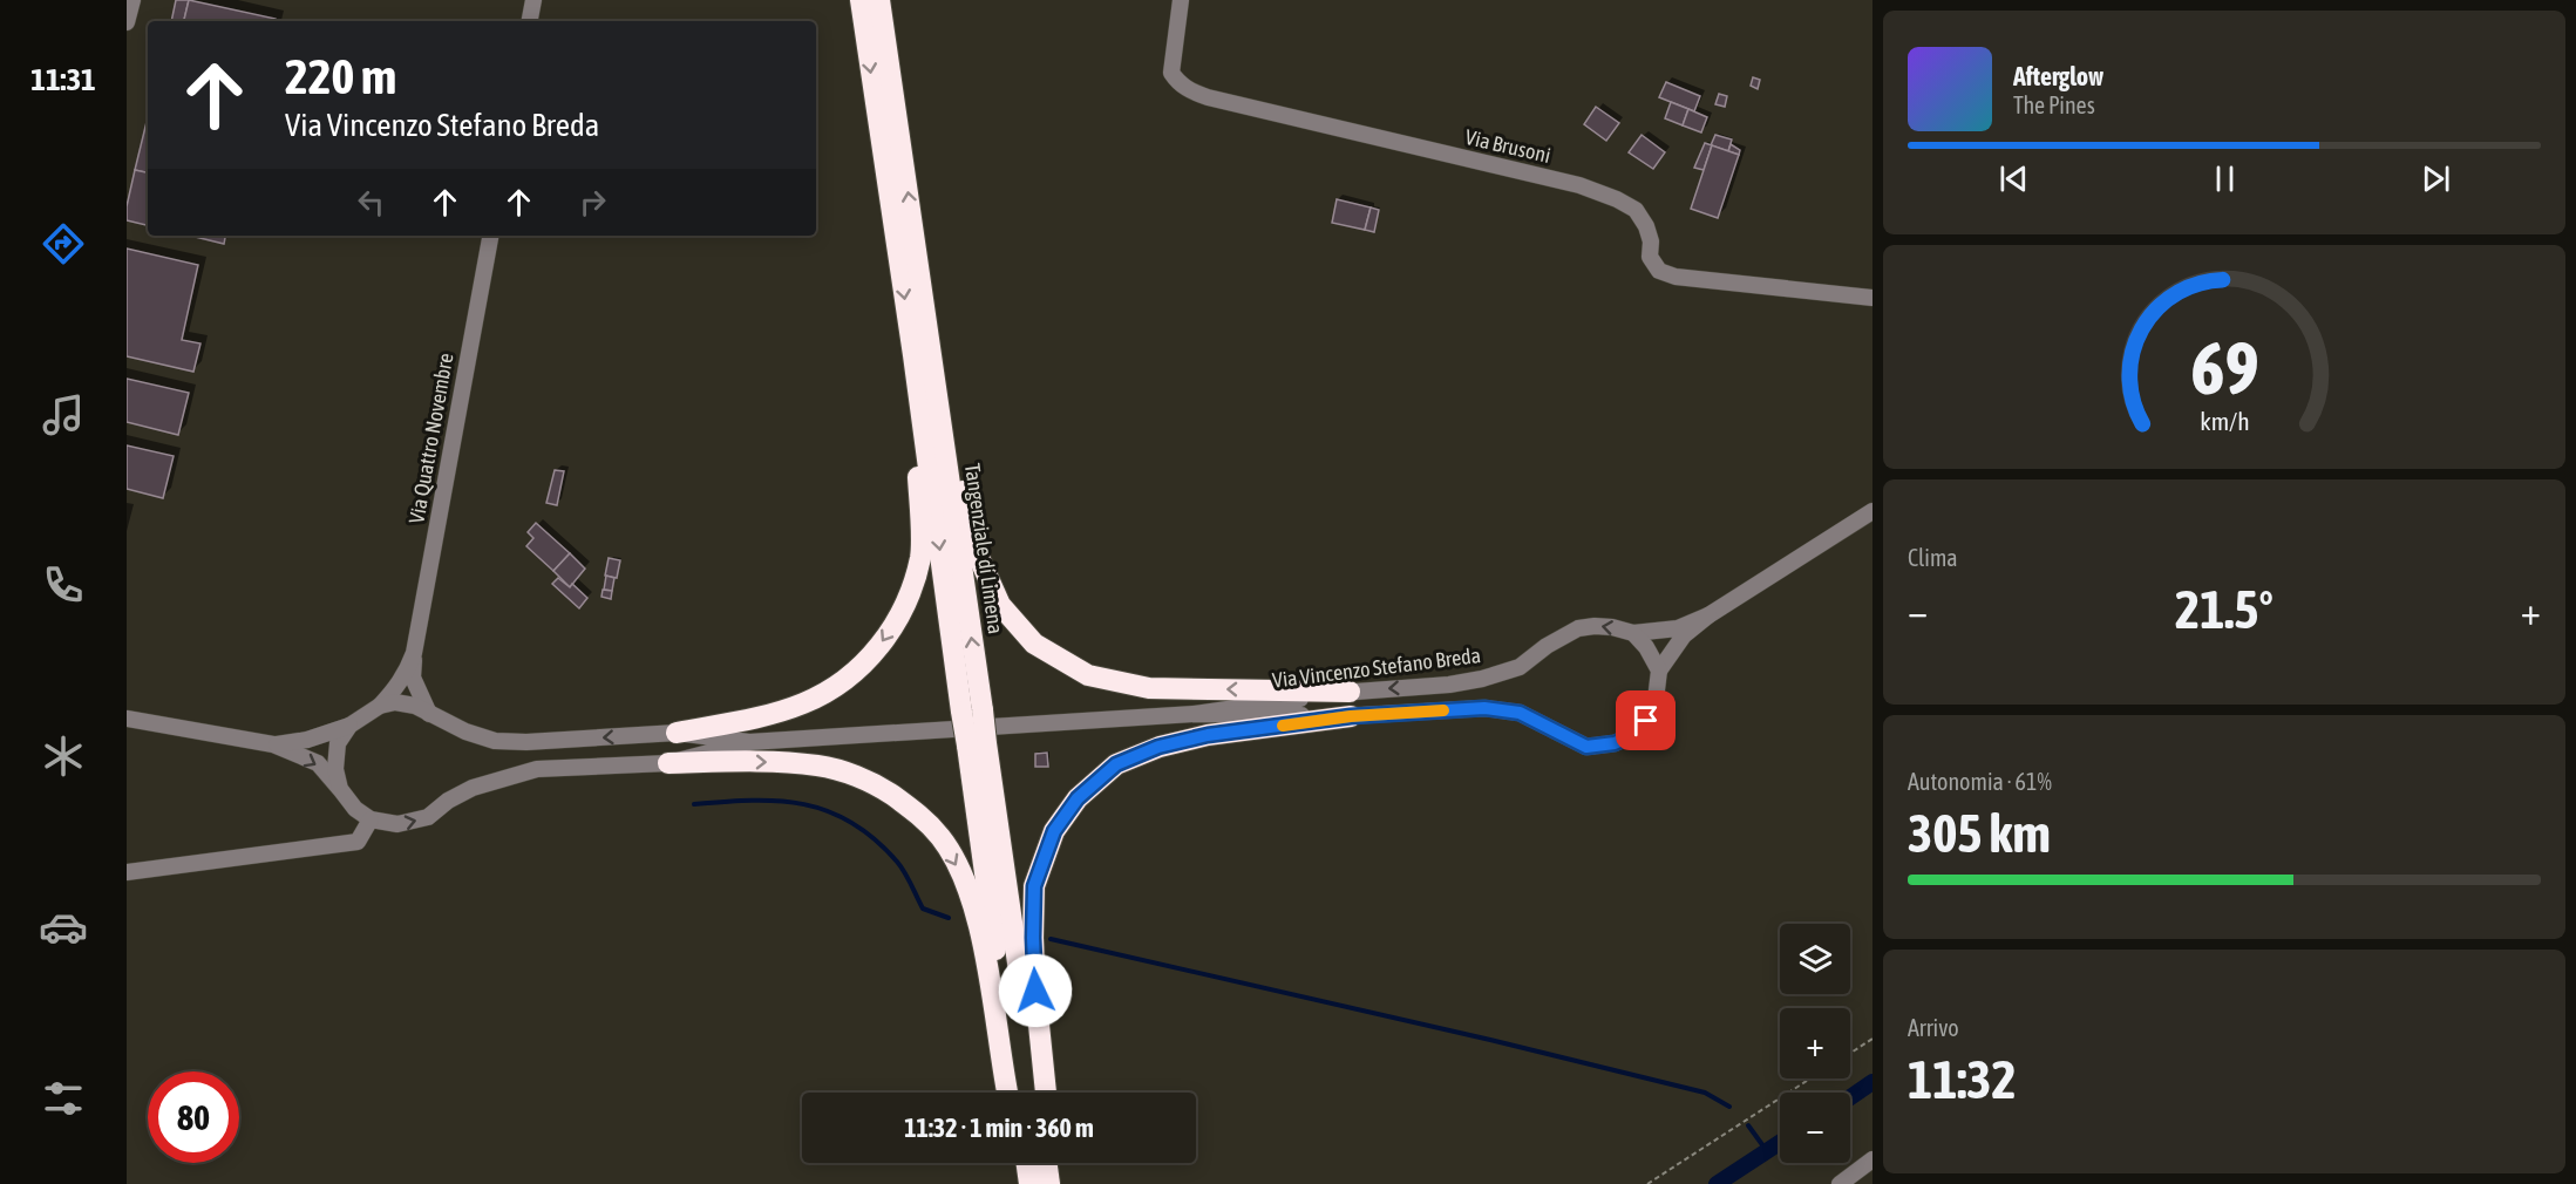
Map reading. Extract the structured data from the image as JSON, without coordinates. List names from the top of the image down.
{
  "streets": {
    "highway": ["Tangenziale di Limena"],
    "street": ["Via Brusoni", "Via Quattro Novembre", "Via Vincenzo Stefano Breda"]
  },
  "crossings": [
    ["Via Quattro Novembre", "Via Vincenzo Stefano Breda"]
  ],
  "page": {
    "tabs": "11:31",
    "turn": ["220 m", "Via Vincenzo Stefano Breda"],
    "song": ["Afterglow", "The Pines"],
    "tile": [
      "Clima",
      ["Autonomia · 61%", "305 km"],
      ["Arrivo", "11:32"]
    ],
    "heat": ["−", "21.5°", "+"],
    "map_buttons": ["+", "−"],
    "limit": "80",
    "trip": "11:32 · 1 min · 360 m",
    "gauge": ["69", "km/h"]
  }
}
